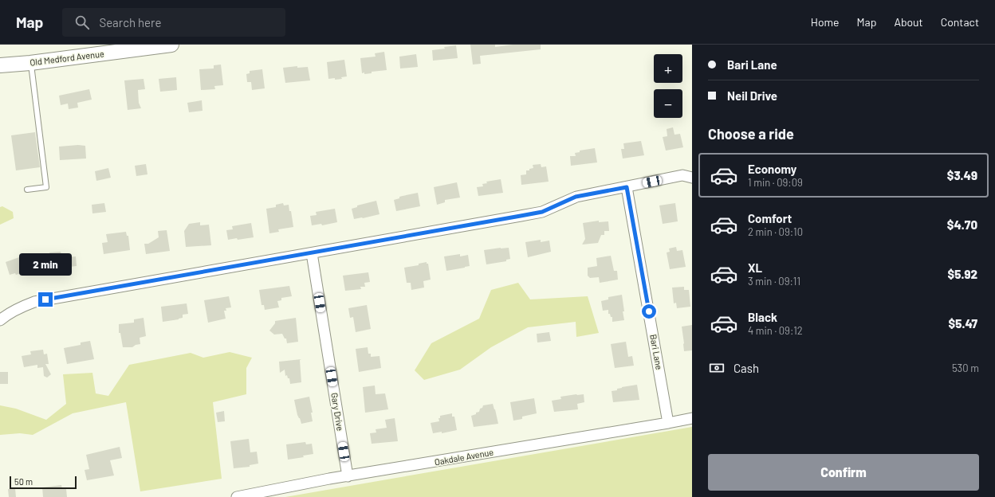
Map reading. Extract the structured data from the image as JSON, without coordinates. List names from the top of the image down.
{
  "streets": {
    "street": [
      "Old Medford Avenue",
      "Bari Lane",
      "Gary Drive",
      "Oakdale Avenue"
    ]
  },
  "crossings": [
    ["Bari Lane", "Oakdale Avenue"],
    ["Gary Drive", "Oakdale Avenue"]
  ],
  "scale_bar": "50 m",
  "page": {
    "header": "Map",
    "search": "Search here",
    "nav": [
      "Home",
      "Map",
      "About",
      "Contact"
    ],
    "banner": ["Bari Lane", "Neil Drive"],
    "map_buttons": ["+", "−"],
    "heading": "Choose a ride",
    "list": [
      {
        "name": "Economy",
        "note": "1 min · 09:09",
        "value": "$3.49"
      },
      {
        "name": "Comfort",
        "note": "2 min · 09:10",
        "value": "$4.70"
      },
      {
        "name": "XL",
        "note": "3 min · 09:11",
        "value": "$5.92"
      },
      {
        "name": "Black",
        "note": "4 min · 09:12",
        "value": "$5.47"
      }
    ],
    "bubble": "2 min",
    "pay": ["Cash", "530 m"],
    "buttons": "Confirm",
    "scale": "50 m"
  }
}
